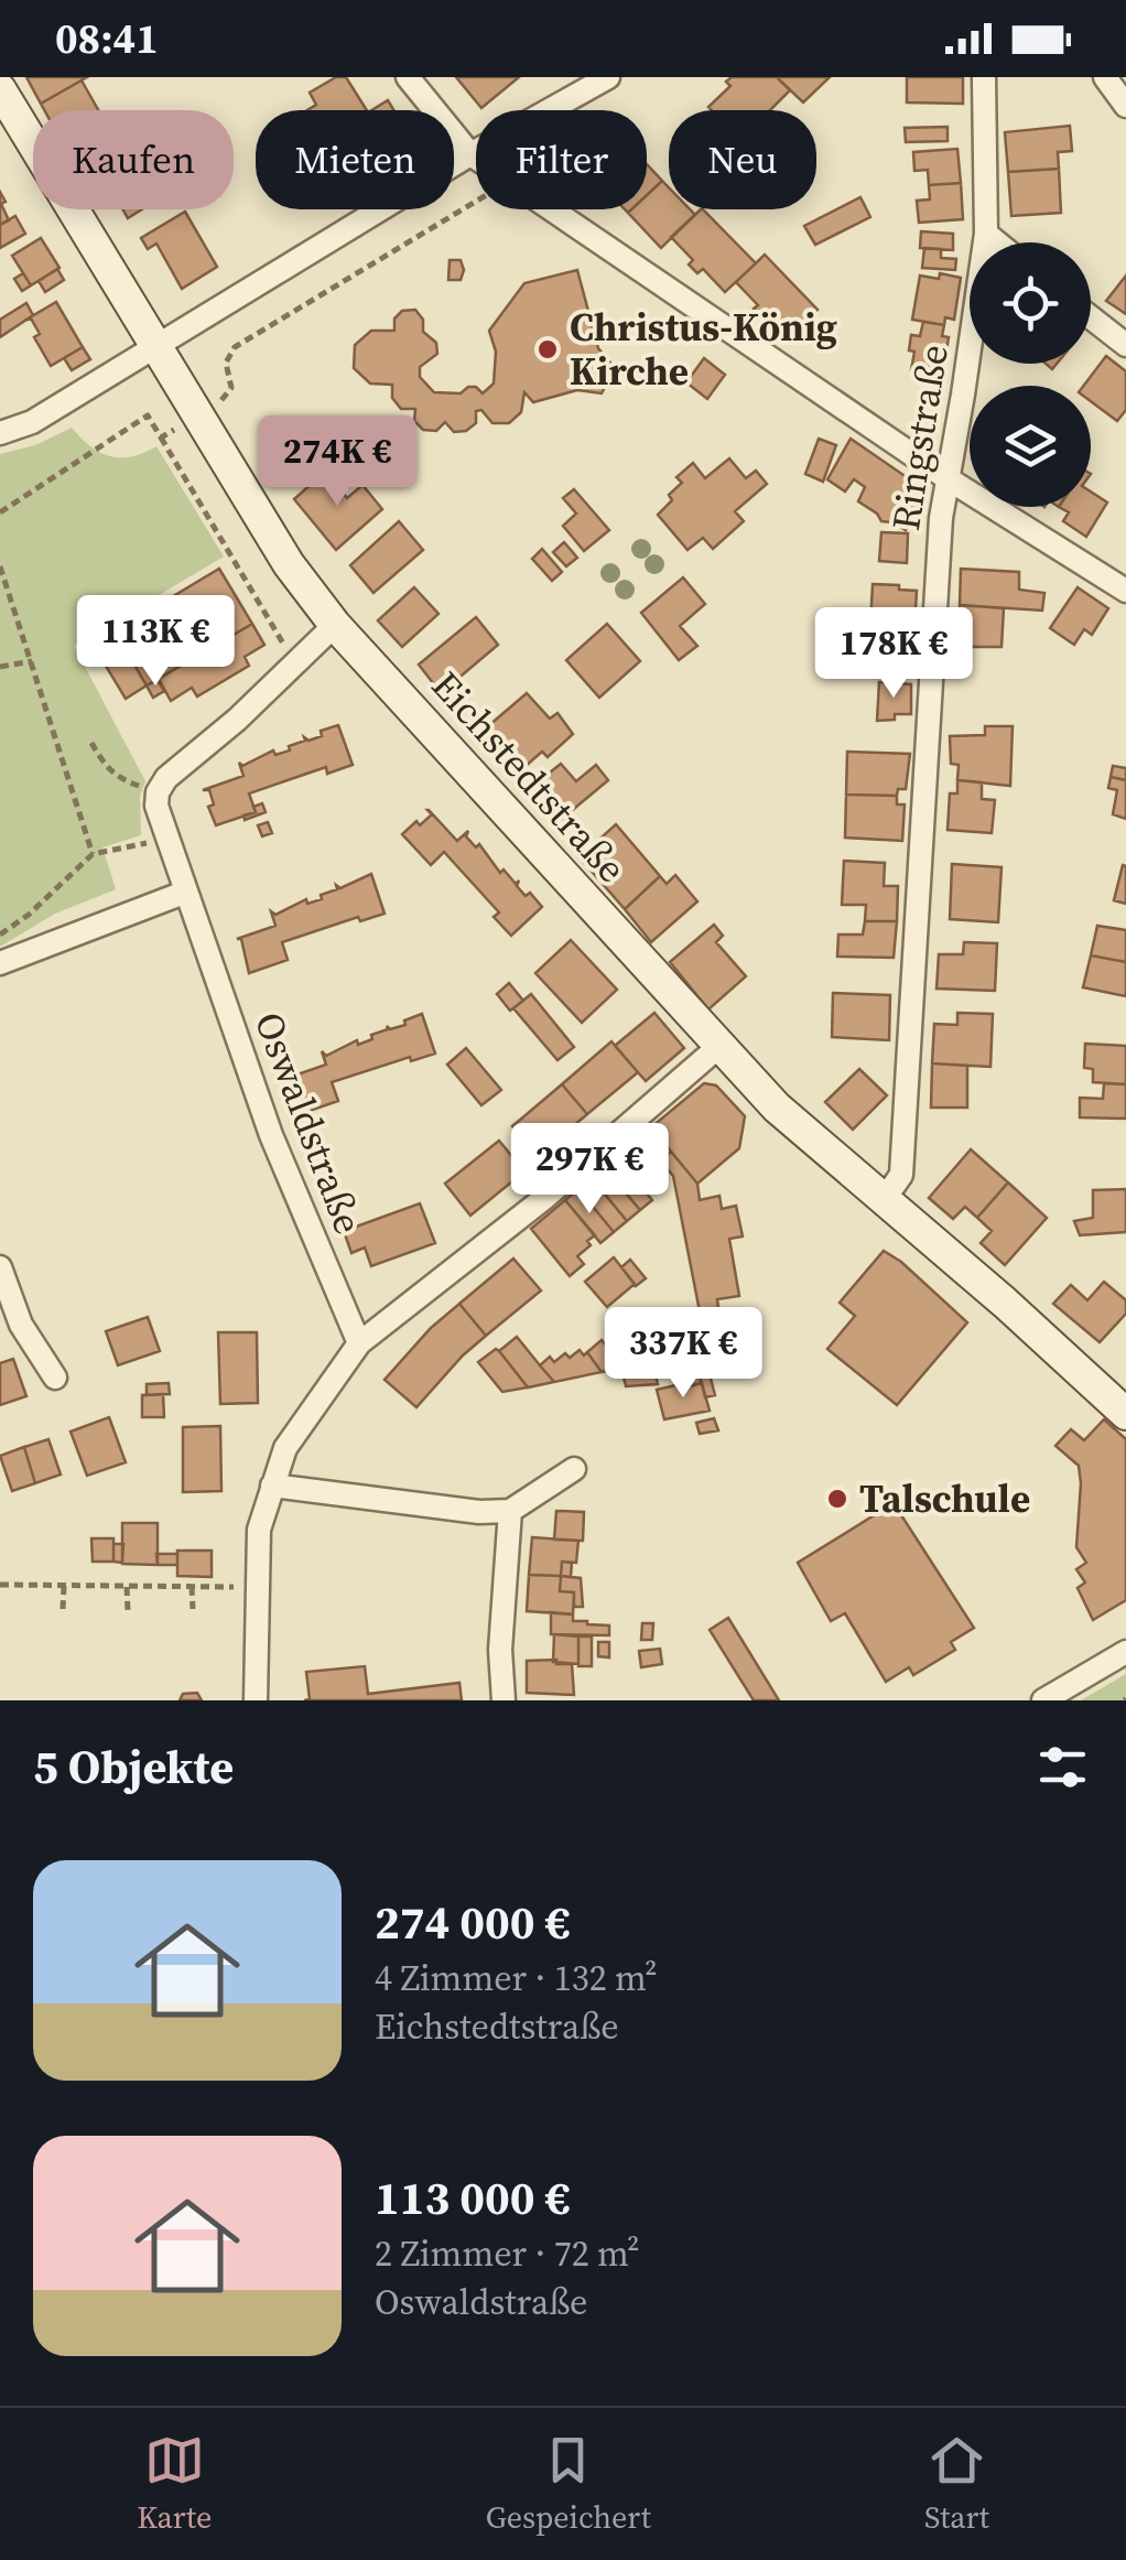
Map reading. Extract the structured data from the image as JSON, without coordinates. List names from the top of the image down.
{
  "streets": {
    "street": ["Ringstraße", "Eichstedtstraße", "Oswaldstraße"]
  },
  "crossings": [
    ["Ringstraße", "Eichstedtstraße"]
  ],
  "places": ["Christus-König Kirche", "Talschule"],
  "page": {
    "status": "08:41",
    "chip": [
      "Kaufen",
      "Mieten",
      "Filter",
      "Neu"
    ],
    "price": [
      "274K €",
      "113K €",
      "178K €",
      "297K €",
      "337K €"
    ],
    "heading": "5 Objekte",
    "list": [
      {
        "name": "274 000 €",
        "note": "4 Zimmer · 132 m² · Eichstedtstraße"
      },
      {
        "name": "113 000 €",
        "note": "2 Zimmer · 72 m² · Oswaldstraße"
      }
    ],
    "tabs": ["Karte", "Gespeichert", "Start"]
  }
}
